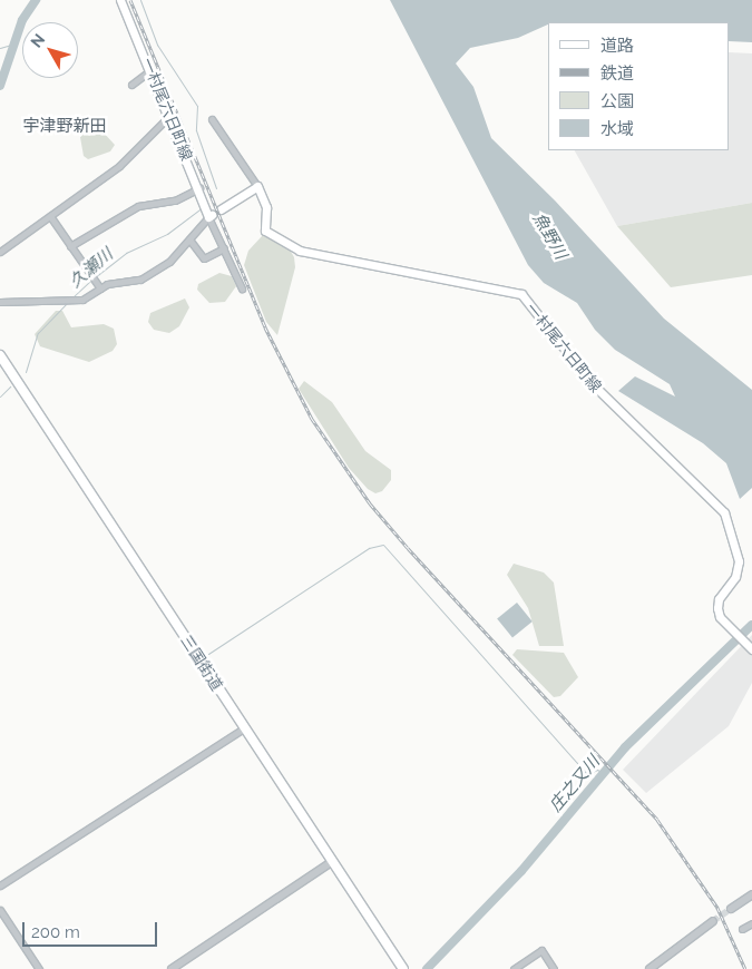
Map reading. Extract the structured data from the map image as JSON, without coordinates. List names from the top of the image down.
{
  "streets": {
    "highway": ["三国街道"],
    "main road": ["一村尾六日町線"]
  },
  "districts": ["宇津野新田"],
  "water": ["魚野川", "久瀬川", "庄之又川"],
  "legend": [
    "道路",
    "鉄道",
    "公園",
    "水域"
  ],
  "scale_bar": "200 m",
  "north": "top left"
}
